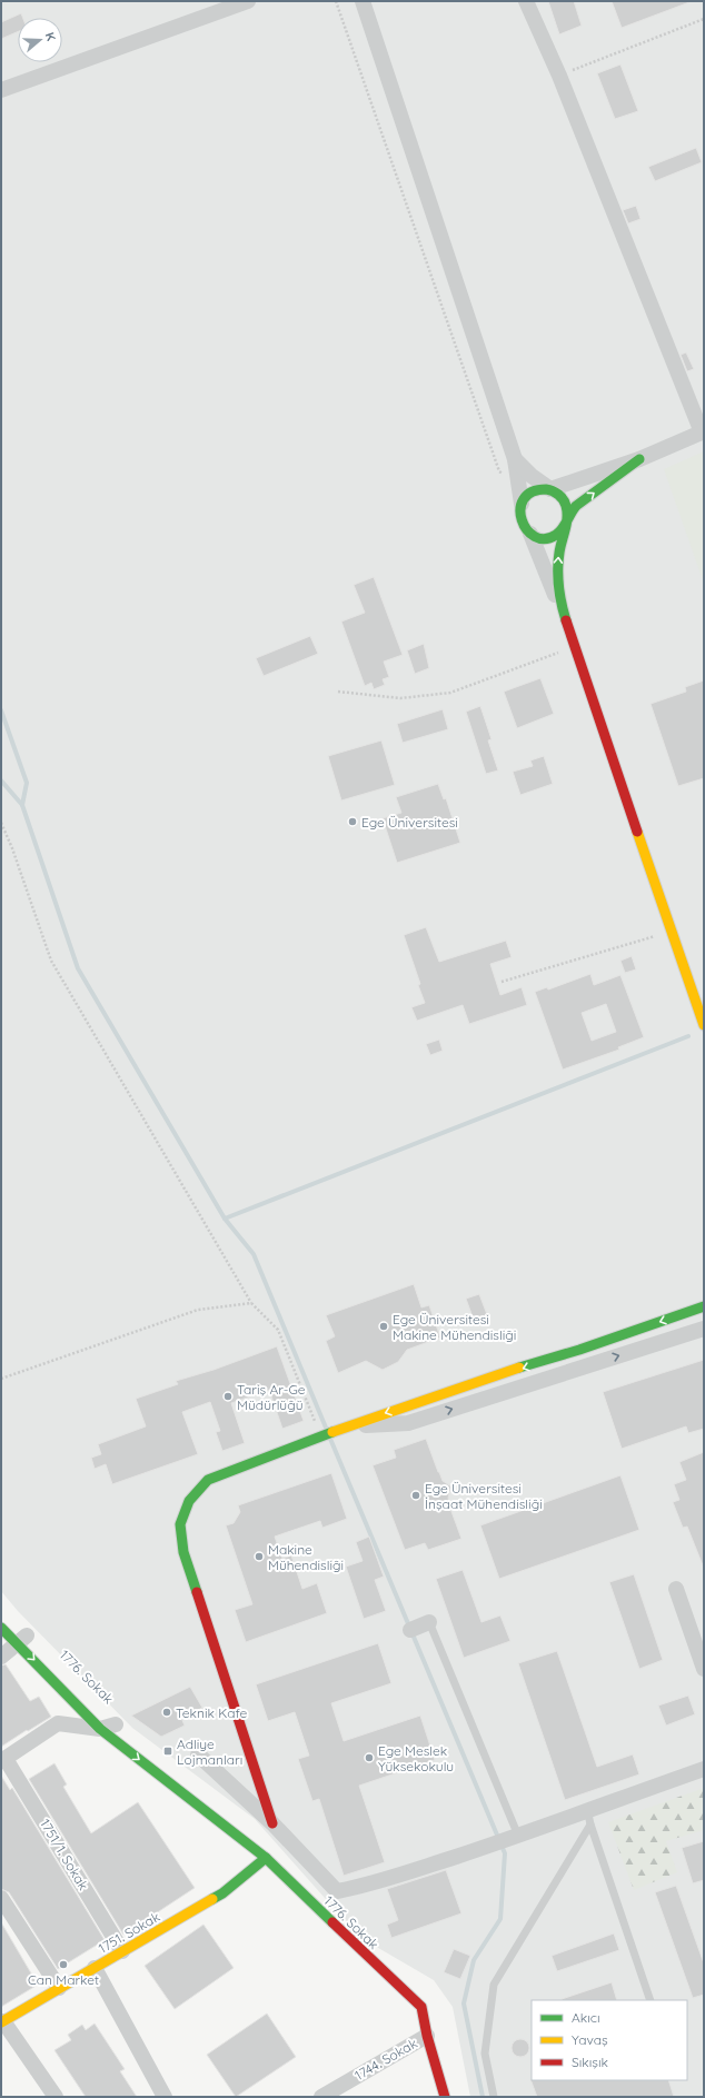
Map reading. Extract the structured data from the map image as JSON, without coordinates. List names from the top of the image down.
{
  "streets": {
    "street": [
      "1776. Sokak",
      "1751/1. Sokak",
      "1751. Sokak",
      "1744. Sokak"
    ]
  },
  "crossings": [
    ["1776. Sokak", "1751. Sokak"],
    ["1776. Sokak", "1744. Sokak"],
    ["1751/1. Sokak", "1751. Sokak"]
  ],
  "places": {
    "other": [
      "Ege Üniversitesi",
      "Ege Üniversitesi Makine Mühendisliği",
      "Tariş Ar-Ge Müdürlüğü",
      "Ege Üniversitesi İnşaat Mühendisliği",
      "Makine Mühendisliği",
      "Teknik Kafe",
      "Ege Meslek Yüksekokulu",
      "Can Market"
    ],
    "transit": ["Adliye Lojmanları"]
  },
  "legend": ["Akıcı", "Yavaş", "Sıkışık"],
  "north": "right"
}
